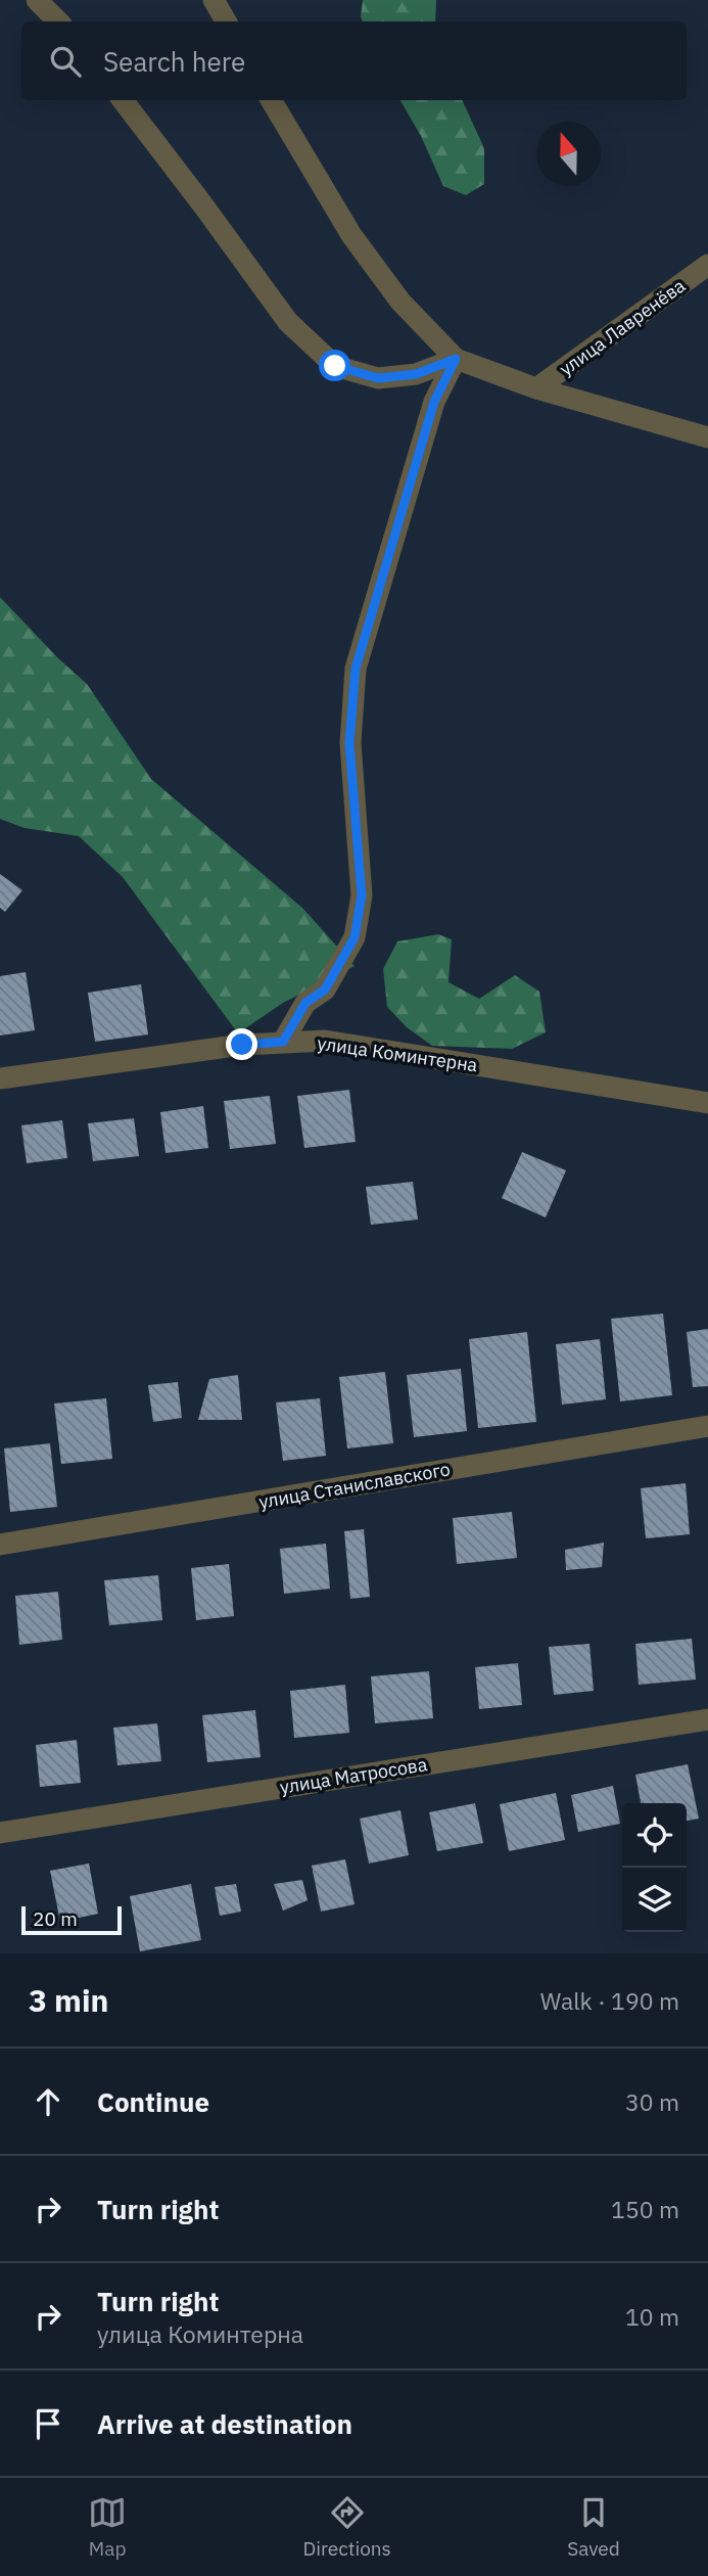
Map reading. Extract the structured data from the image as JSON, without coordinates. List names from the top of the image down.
{
  "streets": {
    "street": [
      "улица Лавренёва",
      "улица Коминтерна",
      "улица Станиславского",
      "улица Матросова"
    ]
  },
  "scale_bar": "20 m",
  "north": "top",
  "page": {
    "search": "Search here",
    "scale": "20 m",
    "heading": ["3 min", "Walk · 190 m"],
    "list": [
      ["Continue", "30 m"],
      ["Turn right", "150 m"],
      ["Turn right", "улица Коминтерна", "10 m"],
      "Arrive at destination"
    ],
    "nav": ["Map", "Directions", "Saved"]
  }
}
